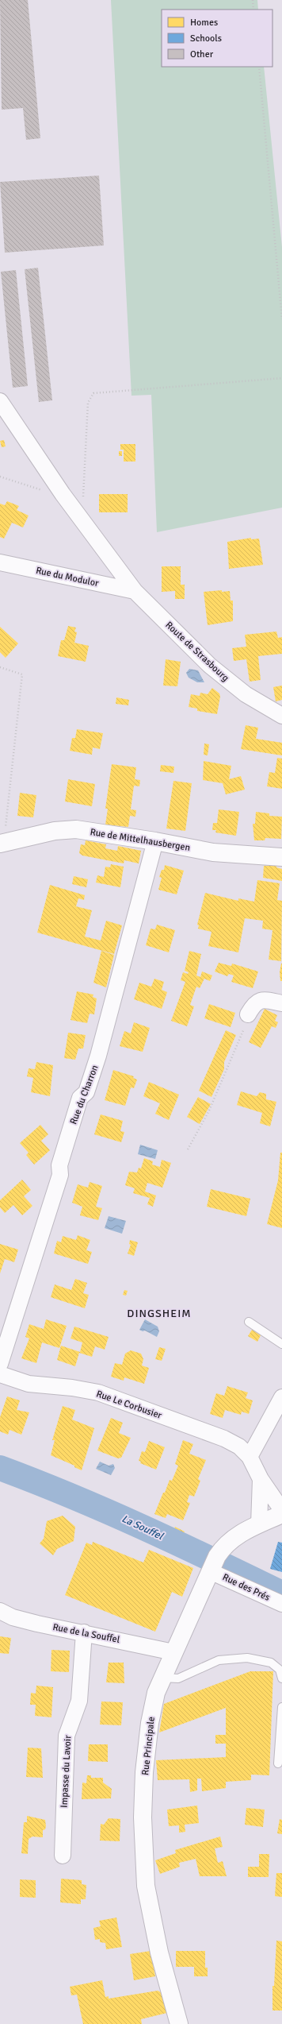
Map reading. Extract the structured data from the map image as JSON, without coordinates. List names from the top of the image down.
{
  "streets": {
    "street": [
      "Rue du Modulor",
      "Route de Strasbourg",
      "Rue de Mittelhausbergen",
      "Rue du Charron",
      "Rue Le Corbusier",
      "Rue des Prés",
      "Rue de la Souffel",
      "Rue Principale",
      "Impasse du Lavoir"
    ]
  },
  "crossings": [
    ["Rue du Modulor", "Route de Strasbourg"],
    ["Rue de Mittelhausbergen", "Rue du Charron"],
    ["Rue des Prés", "Rue Principale"],
    ["Rue de la Souffel", "Rue Principale"],
    ["Rue de la Souffel", "Impasse du Lavoir"]
  ],
  "districts": ["DINGSHEIM"],
  "water": ["La Souffel"],
  "legend": ["Homes", "Schools", "Other"]
}
